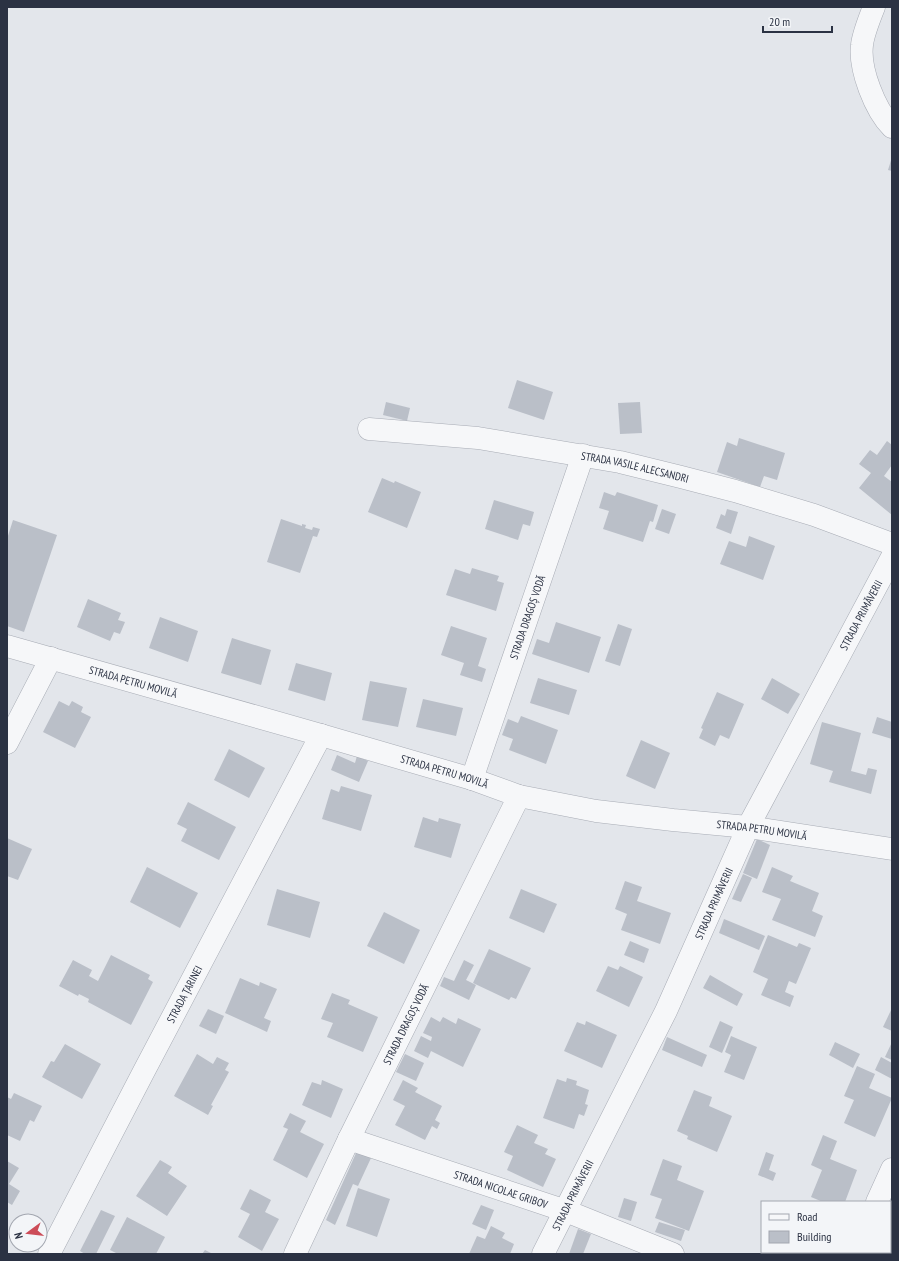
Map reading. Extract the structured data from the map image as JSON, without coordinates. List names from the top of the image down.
{
  "streets": {
    "street": [
      "STRADA VASILE ALECSANDRI",
      "STRADA PRIMĂVERII",
      "STRADA DRAGOȘ VODĂ",
      "STRADA PETRU MOVILĂ",
      "STRADA ȚARINEI",
      "STRADA NICOLAE GRIBOV"
    ]
  },
  "crossings": [
    ["STRADA VASILE ALECSANDRI", "STRADA DRAGOȘ VODĂ"],
    ["STRADA PRIMĂVERII", "STRADA PETRU MOVILĂ"],
    ["STRADA PRIMĂVERII", "STRADA NICOLAE GRIBOV"],
    ["STRADA DRAGOȘ VODĂ", "STRADA PETRU MOVILĂ"],
    ["STRADA DRAGOȘ VODĂ", "STRADA NICOLAE GRIBOV"],
    ["STRADA PETRU MOVILĂ", "STRADA ȚARINEI"]
  ],
  "legend": ["Road", "Building"],
  "scale_bar": "20 m",
  "north": "left"
}
